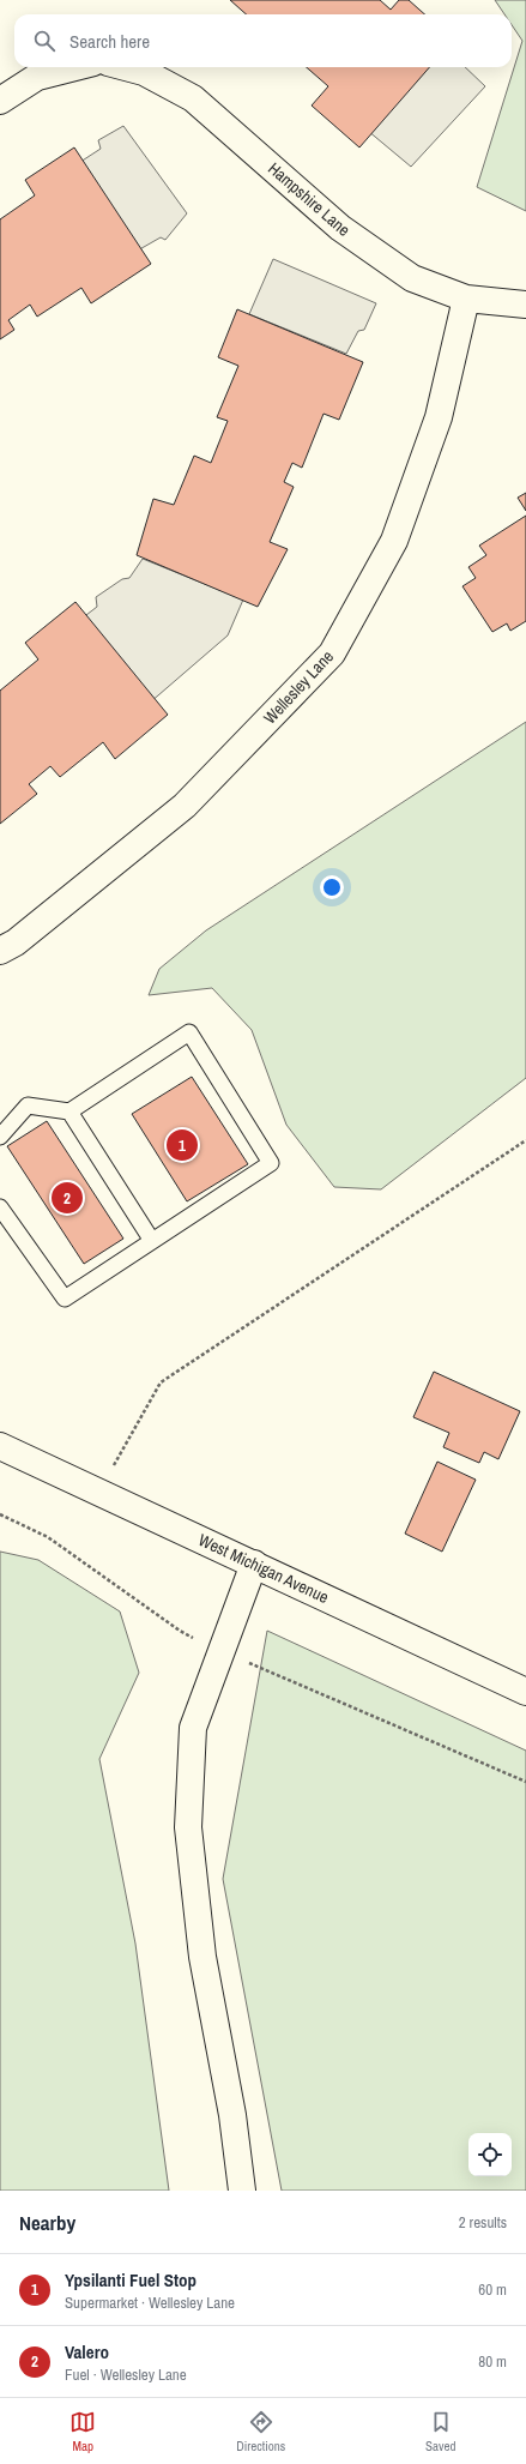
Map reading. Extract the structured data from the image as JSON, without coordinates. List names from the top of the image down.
{
  "streets": {
    "main road": ["Hampshire Lane", "Wellesley Lane", "West Michigan Avenue"]
  },
  "crossings": [
    ["Hampshire Lane", "Wellesley Lane"]
  ],
  "page": {
    "search": "Search here",
    "pins": ["1", "2"],
    "heading": ["Nearby", "2 results"],
    "list": [
      {
        "mark": "1",
        "name": "Ypsilanti Fuel Stop",
        "note": "Supermarket · Wellesley Lane",
        "value": "60 m"
      },
      {
        "mark": "2",
        "name": "Valero",
        "note": "Fuel · Wellesley Lane",
        "value": "80 m"
      }
    ],
    "nav": ["Map", "Directions", "Saved"]
  }
}
